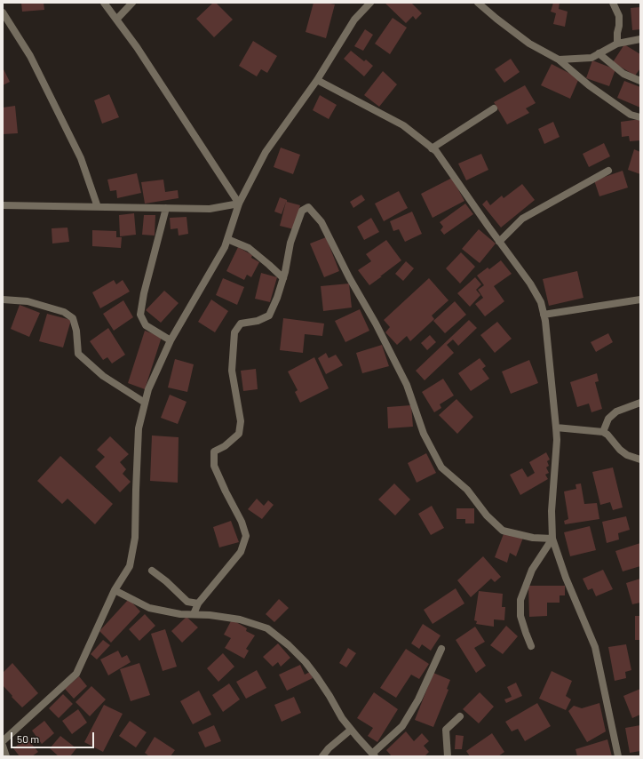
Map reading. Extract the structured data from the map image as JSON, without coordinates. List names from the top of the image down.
{
  "scale_bar": "50 m"
}
